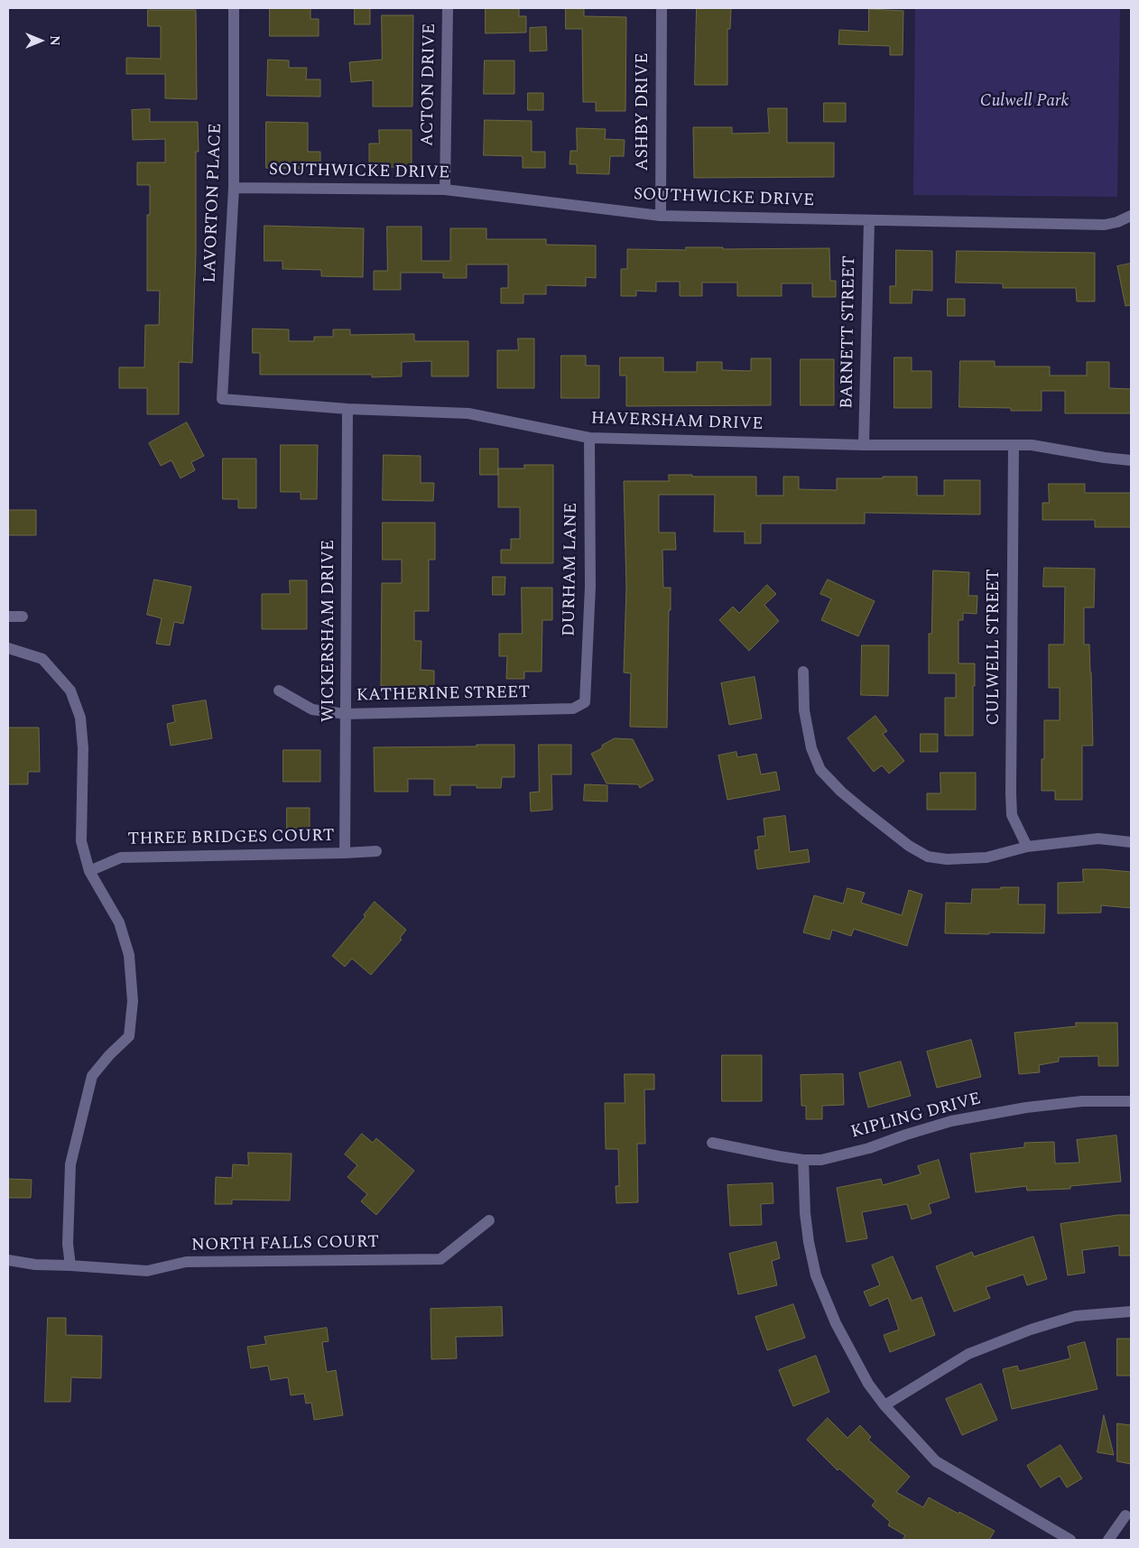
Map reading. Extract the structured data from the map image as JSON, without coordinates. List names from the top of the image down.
{
  "streets": {
    "street": [
      "ACTON DRIVE",
      "ASHBY DRIVE",
      "SOUTHWICKE DRIVE",
      "LAVORTON PLACE",
      "BARNETT STREET",
      "HAVERSHAM DRIVE",
      "DURHAM LANE",
      "WICKERSHAM DRIVE",
      "CULWELL STREET",
      "KATHERINE STREET",
      "THREE BRIDGES COURT",
      "KIPLING DRIVE",
      "NORTH FALLS COURT"
    ]
  },
  "crossings": [
    ["ACTON DRIVE", "SOUTHWICKE DRIVE"],
    ["ASHBY DRIVE", "SOUTHWICKE DRIVE"],
    ["SOUTHWICKE DRIVE", "LAVORTON PLACE"],
    ["SOUTHWICKE DRIVE", "BARNETT STREET"],
    ["LAVORTON PLACE", "HAVERSHAM DRIVE"],
    ["BARNETT STREET", "HAVERSHAM DRIVE"],
    ["HAVERSHAM DRIVE", "DURHAM LANE"],
    ["HAVERSHAM DRIVE", "WICKERSHAM DRIVE"],
    ["HAVERSHAM DRIVE", "CULWELL STREET"],
    ["DURHAM LANE", "KATHERINE STREET"],
    ["WICKERSHAM DRIVE", "KATHERINE STREET"],
    ["WICKERSHAM DRIVE", "THREE BRIDGES COURT"]
  ],
  "parks": ["Culwell Park"],
  "north": "right"
}
